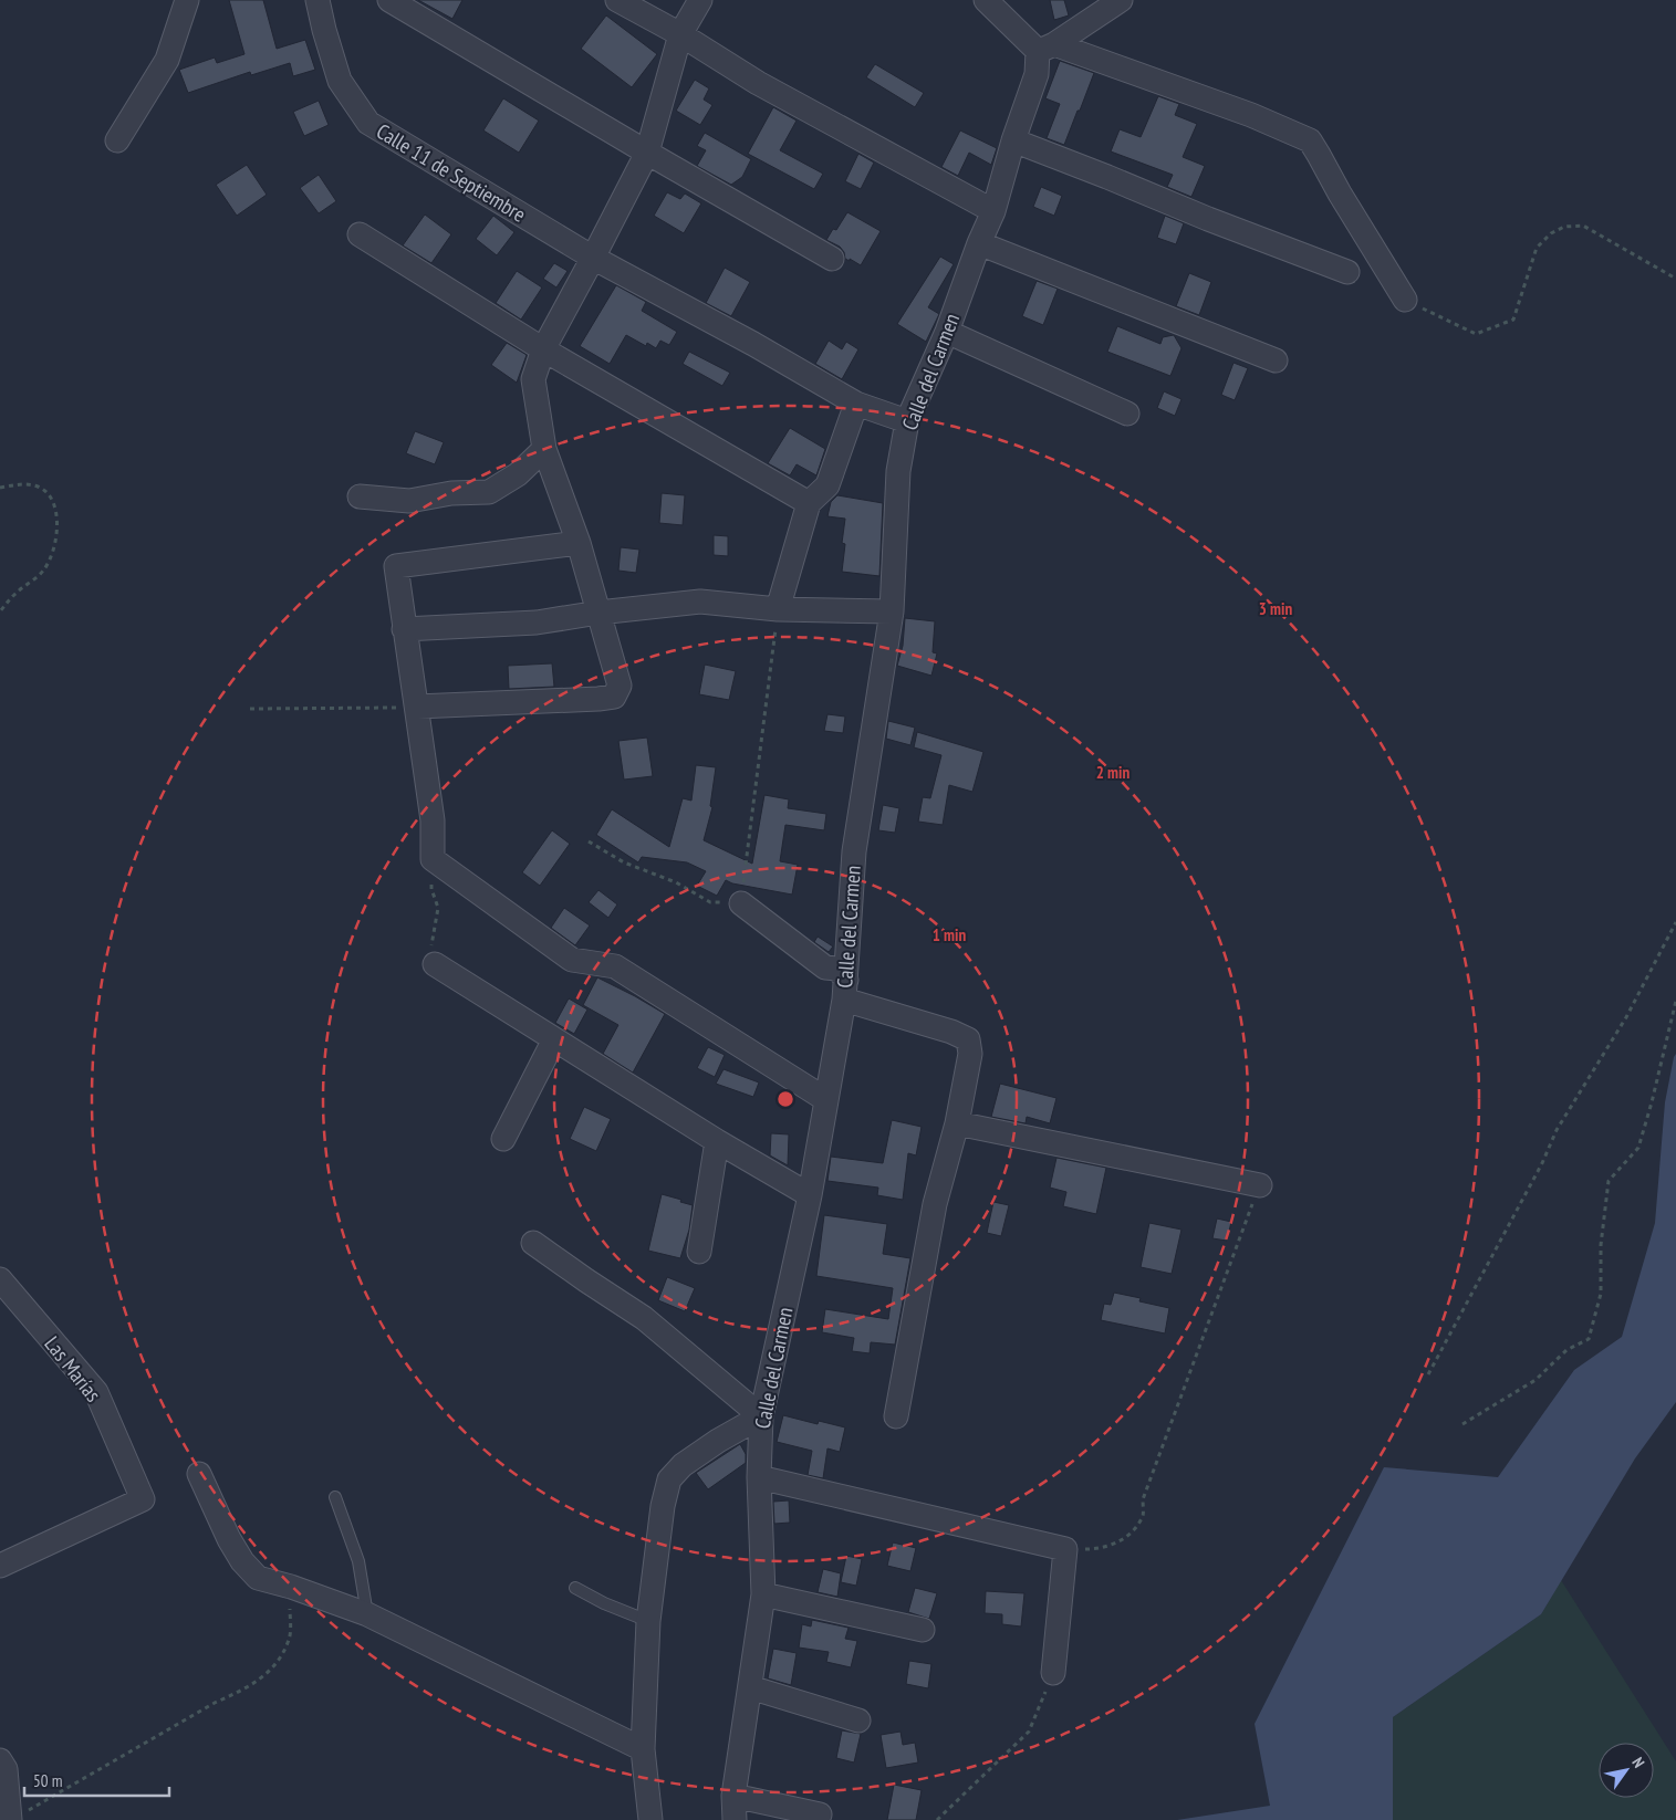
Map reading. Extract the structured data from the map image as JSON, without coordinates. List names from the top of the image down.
{
  "streets": {
    "street": ["Calle 11 de Septiembre", "Calle del Carmen", "Las Marías"]
  },
  "crossings": [
    ["Calle 11 de Septiembre", "Calle del Carmen"]
  ],
  "scale_bar": "50 m",
  "north": "top right",
  "rings": ["3 min", "2 min", "1 min"]
}
